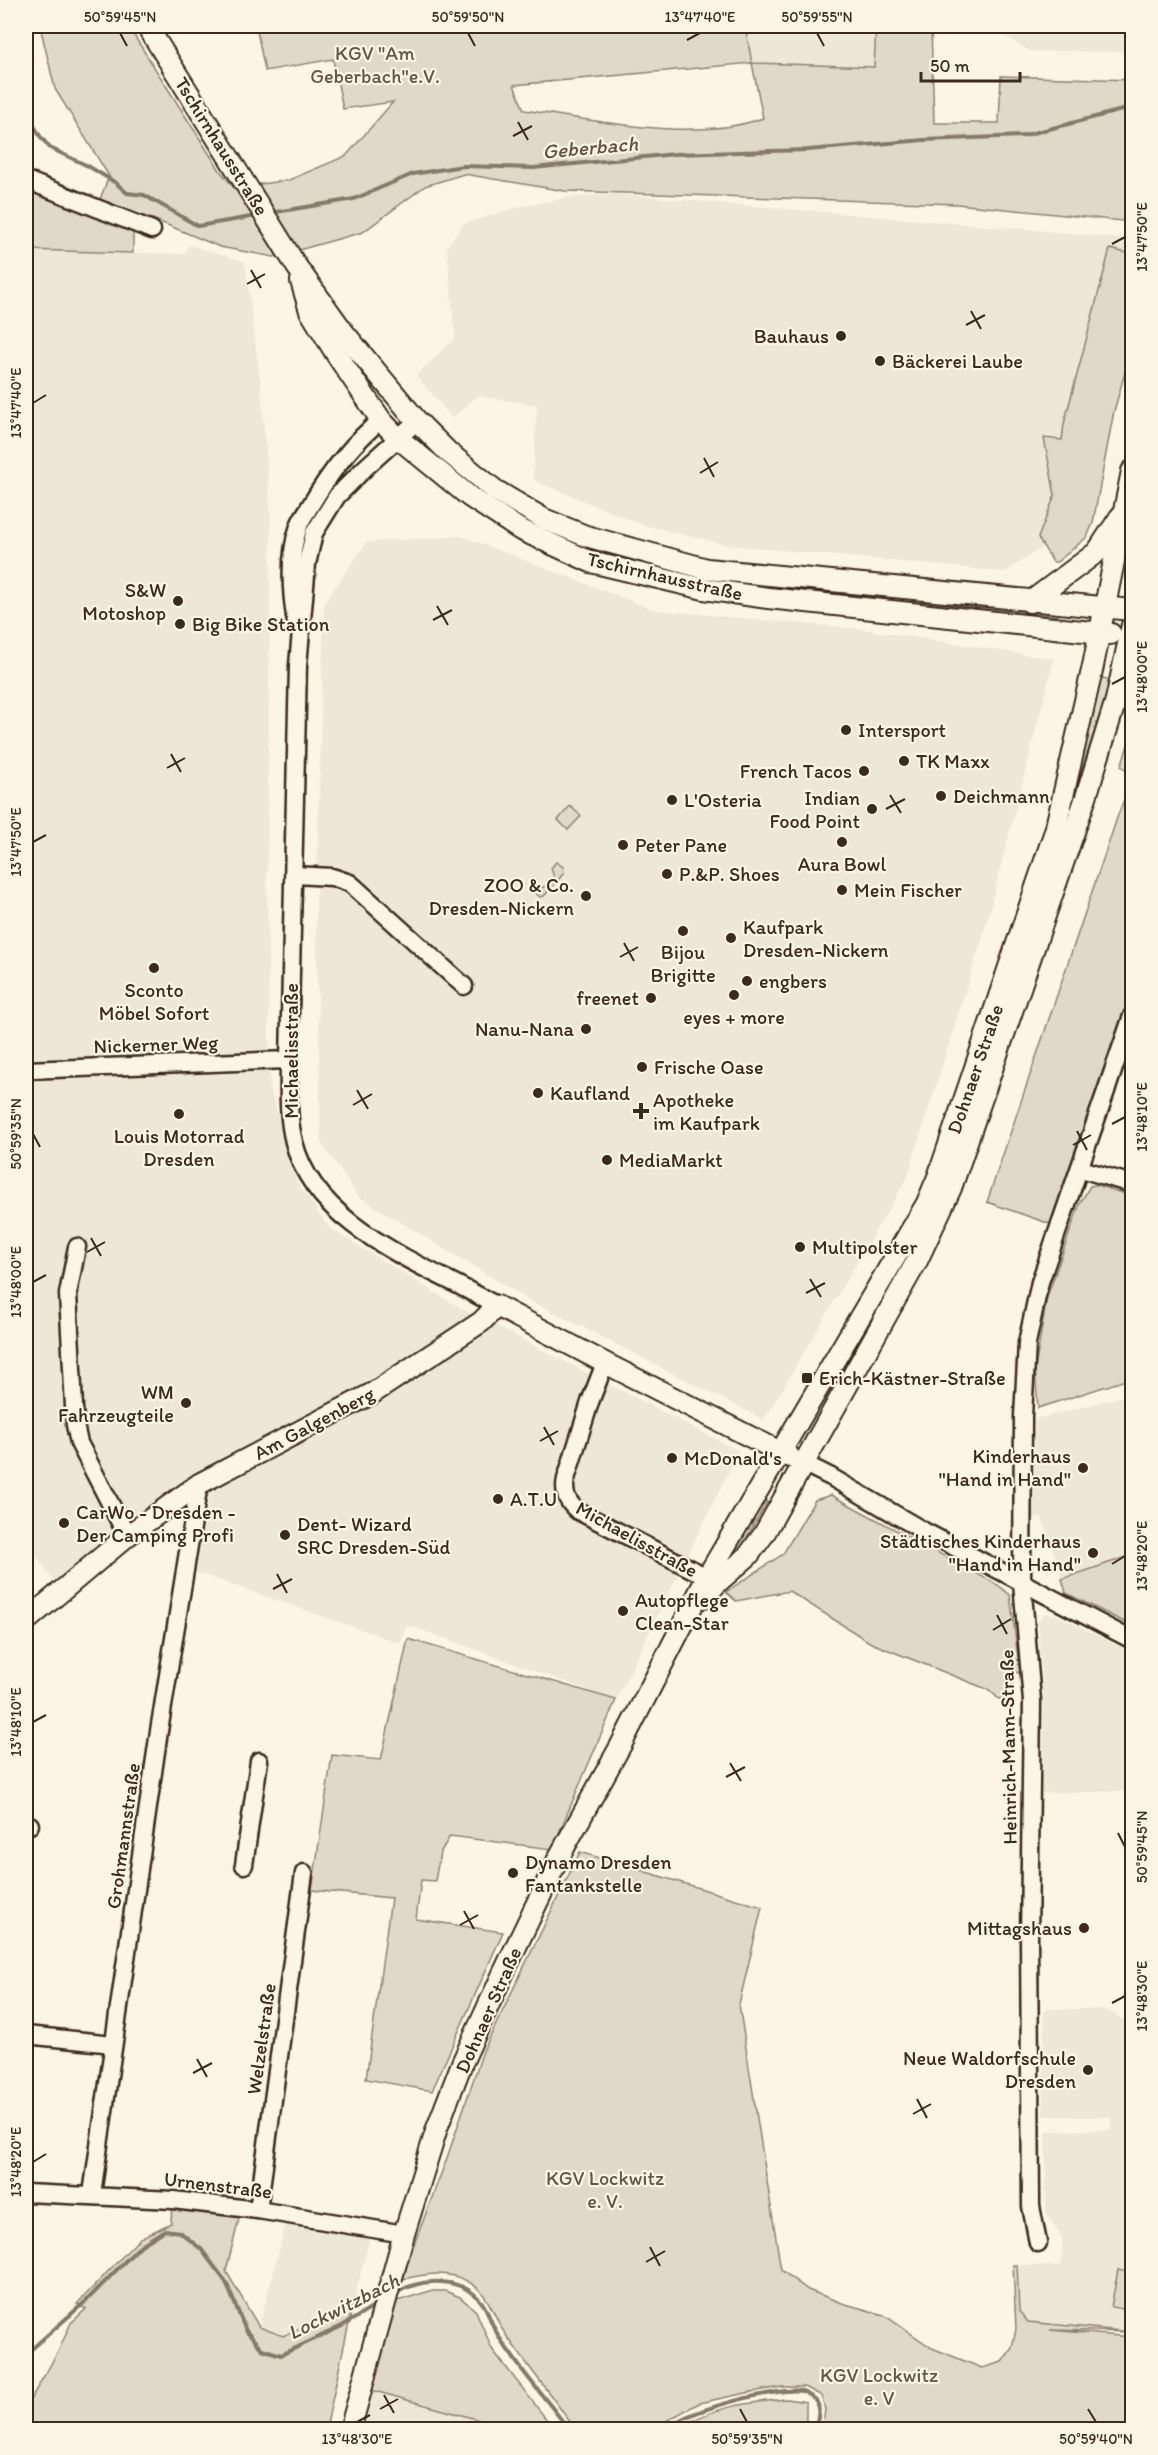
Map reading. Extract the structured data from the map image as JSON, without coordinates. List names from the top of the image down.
{
  "streets": {
    "main road": [
      "Tschirnhausstraße",
      "Michaelisstraße",
      "Dohnaer Straße",
      "Am Galgenberg"
    ],
    "street": [
      "Nickerner Weg",
      "Heinrich-Mann-Straße",
      "Grohmannstraße",
      "Welzelstraße",
      "Urnenstraße"
    ]
  },
  "crossings": [
    ["Tschirnhausstraße", "Michaelisstraße"],
    ["Tschirnhausstraße", "Dohnaer Straße"],
    ["Nickerner Weg", "Michaelisstraße"],
    ["Michaelisstraße", "Dohnaer Straße"],
    ["Michaelisstraße", "Am Galgenberg"],
    ["Dohnaer Straße", "Urnenstraße"],
    ["Am Galgenberg", "Grohmannstraße"],
    ["Grohmannstraße", "Urnenstraße"],
    ["Welzelstraße", "Urnenstraße"]
  ],
  "water": ["Geberbach", "Lockwitzbach"],
  "parks": ["KGV \"Am Geberbach\"e.V.", "KGV Lockwitz e. V.", "KGV Lockwitz e. V"],
  "places": {
    "other": [
      "Bauhaus",
      "Bäckerei Laube",
      "S&W Motoshop",
      "Big Bike Station",
      "Intersport",
      "TK Maxx",
      "French Tacos",
      "Deichmann",
      "L'Osteria",
      "Indian Food Point",
      "Aura Bowl",
      "Peter Pane",
      "P.&P. Shoes",
      "Mein Fischer",
      "ZOO & Co. Dresden-Nickern",
      "Bijou Brigitte",
      "Kaufpark Dresden-Nickern",
      "Sconto Möbel Sofort",
      "engbers",
      "eyes + more",
      "freenet",
      "Nanu-Nana",
      "Frische Oase",
      "Kaufland",
      "Louis Motorrad Dresden",
      "MediaMarkt",
      "Multipolster",
      "WM Fahrzeugteile",
      "McDonald's",
      "Kinderhaus \"Hand in Hand\"",
      "A.T.U",
      "CarWo - Dresden - Der Camping Profi",
      "Dent- Wizard SRC Dresden-Süd",
      "Städtisches Kinderhaus \"Hand in Hand\"",
      "Autopflege Clean-Star",
      "Dynamo Dresden Fantankstelle",
      "Mittagshaus",
      "Neue Waldorfschule Dresden"
    ],
    "health": ["Apotheke im Kaufpark"],
    "transit": ["Erich-Kästner-Straße"]
  },
  "scale_bar": "50 m",
  "coordinates": [
    "50°59'45\"N",
    "50°59'50\"N",
    "13°47'40\"E",
    "50°59'55\"N",
    "13°47'50\"E",
    "13°48'00\"E",
    "13°48'10\"E",
    "50°59'35\"N",
    "13°48'20\"E",
    "13°48'30\"E",
    "50°59'40\"N"
  ]
}
